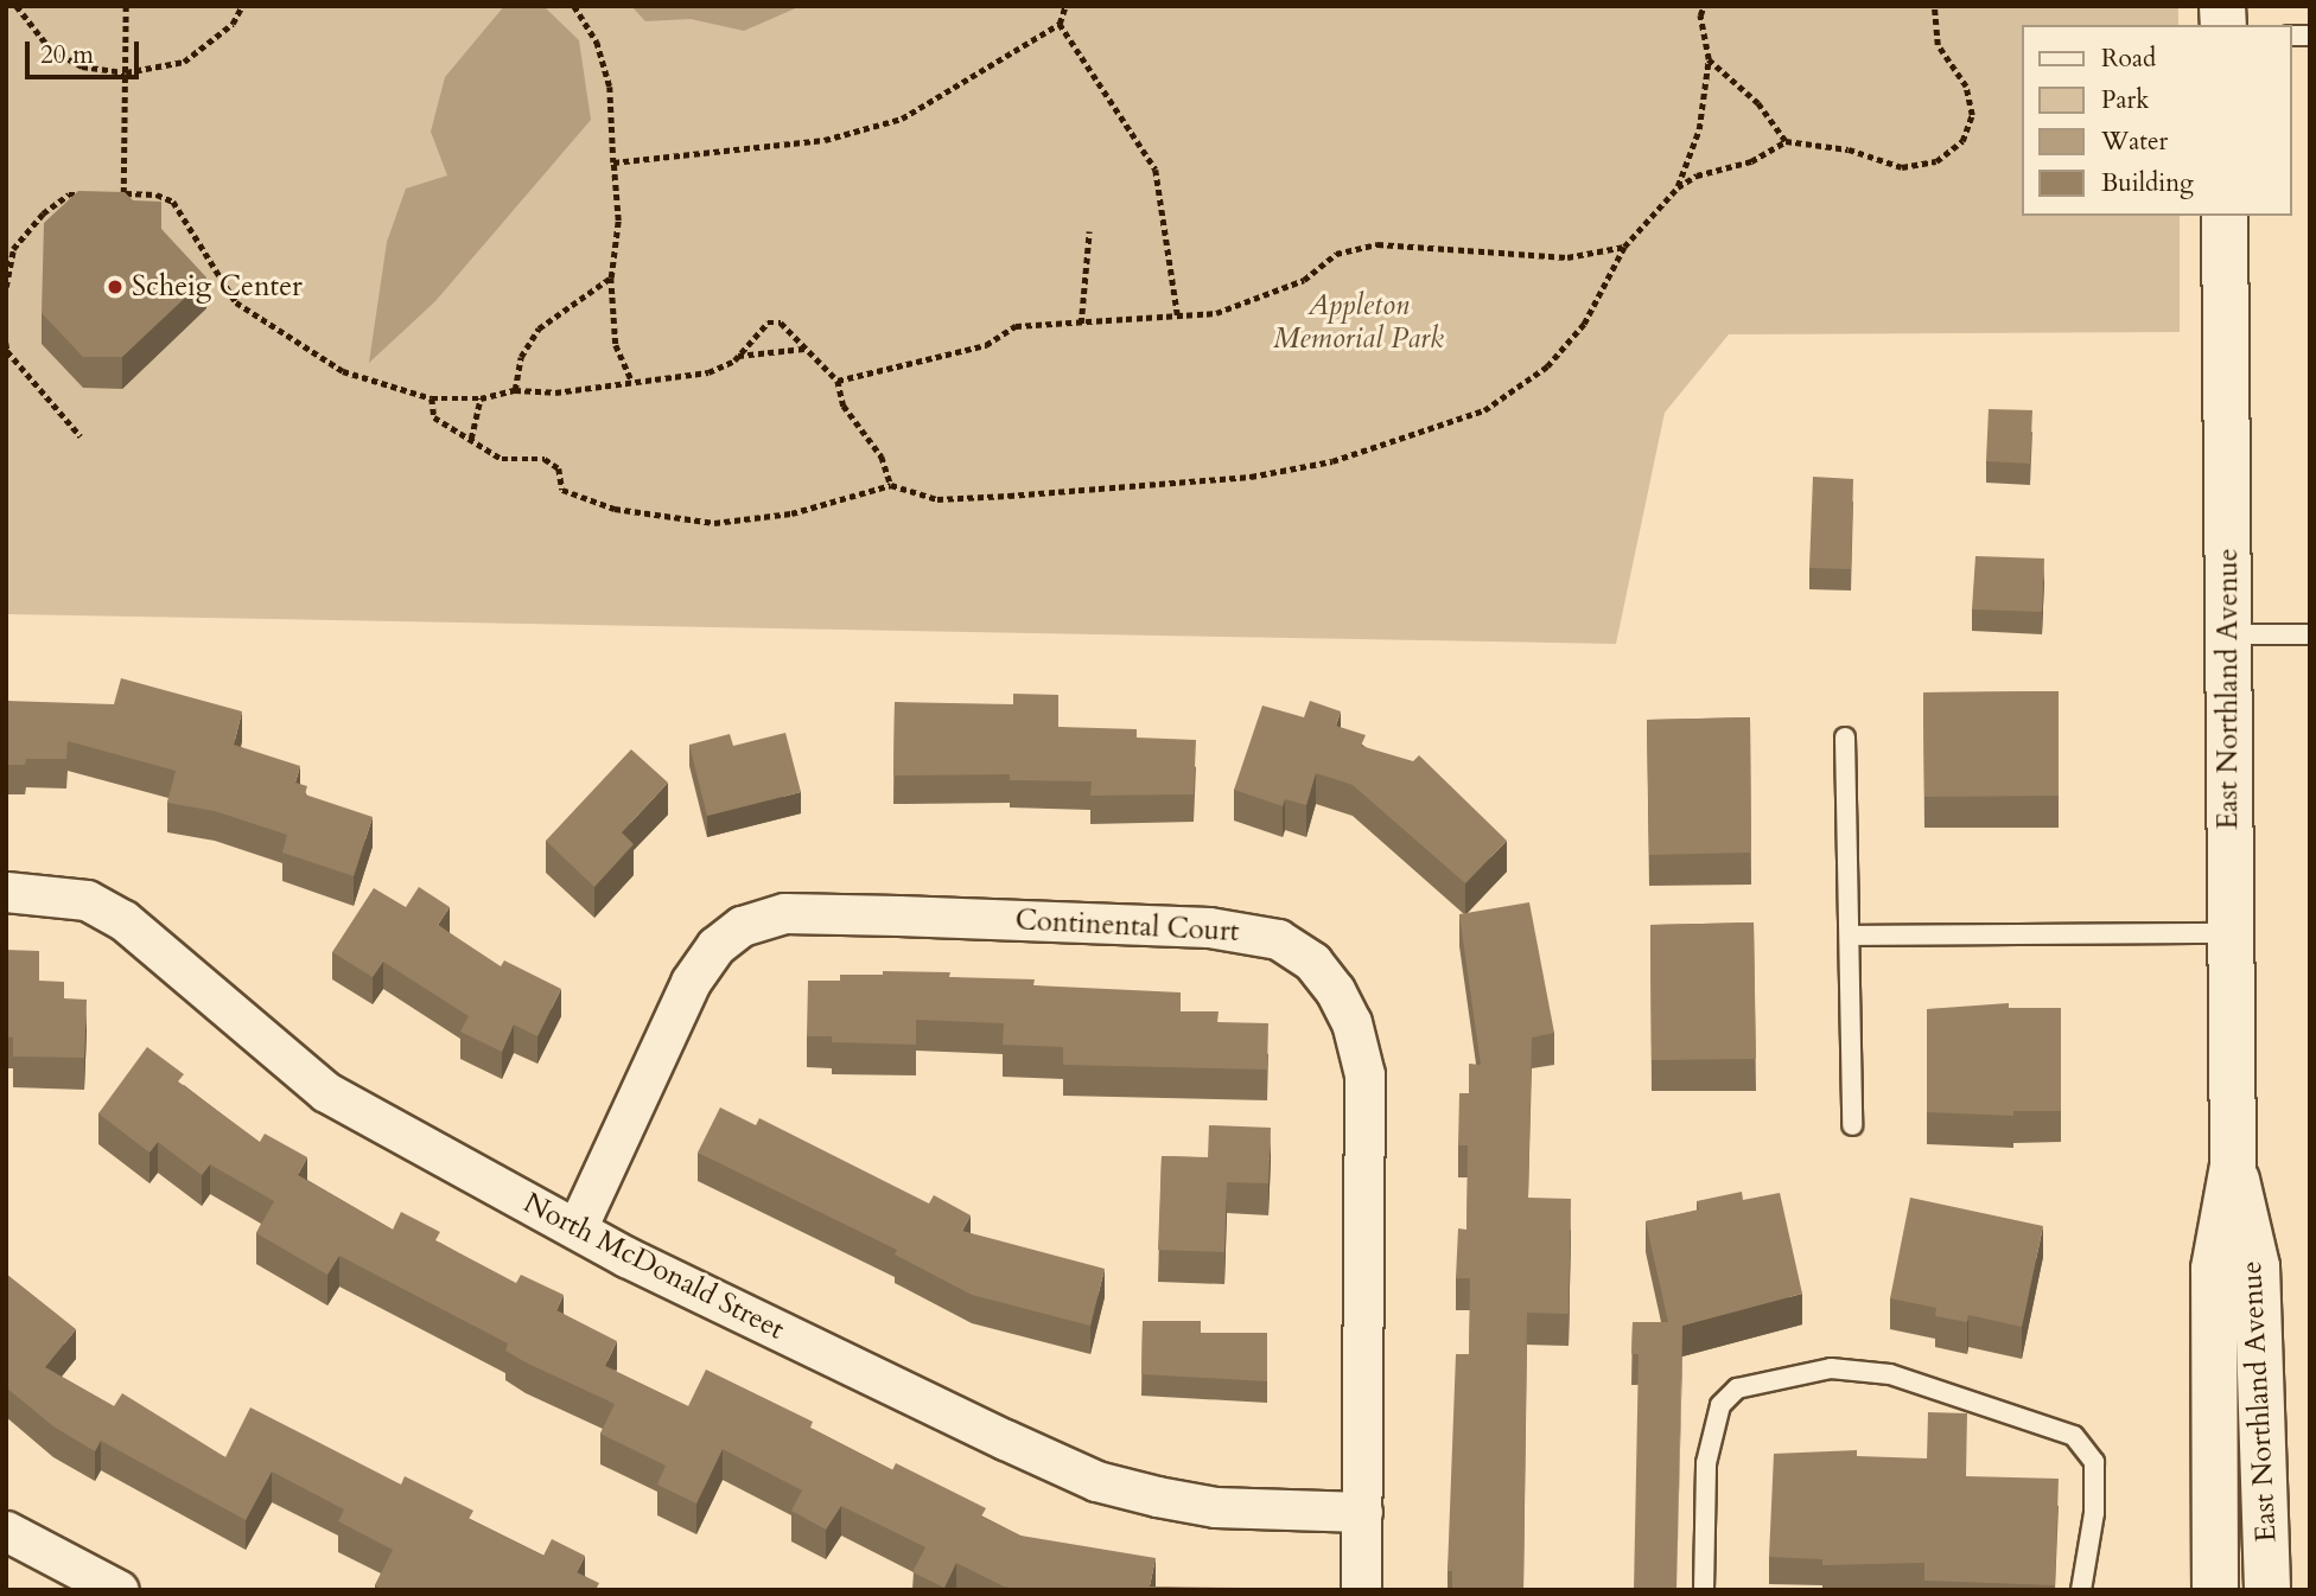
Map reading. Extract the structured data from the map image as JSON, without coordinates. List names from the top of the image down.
{
  "streets": {
    "main road": ["East Northland Avenue"],
    "street": ["Continental Court", "North McDonald Street"]
  },
  "crossings": [
    ["Continental Court", "North McDonald Street"]
  ],
  "parks": ["Appleton Memorial Park"],
  "places": ["Scheig Center"],
  "legend": [
    "Road",
    "Park",
    "Water",
    "Building"
  ],
  "scale_bar": "20 m"
}
